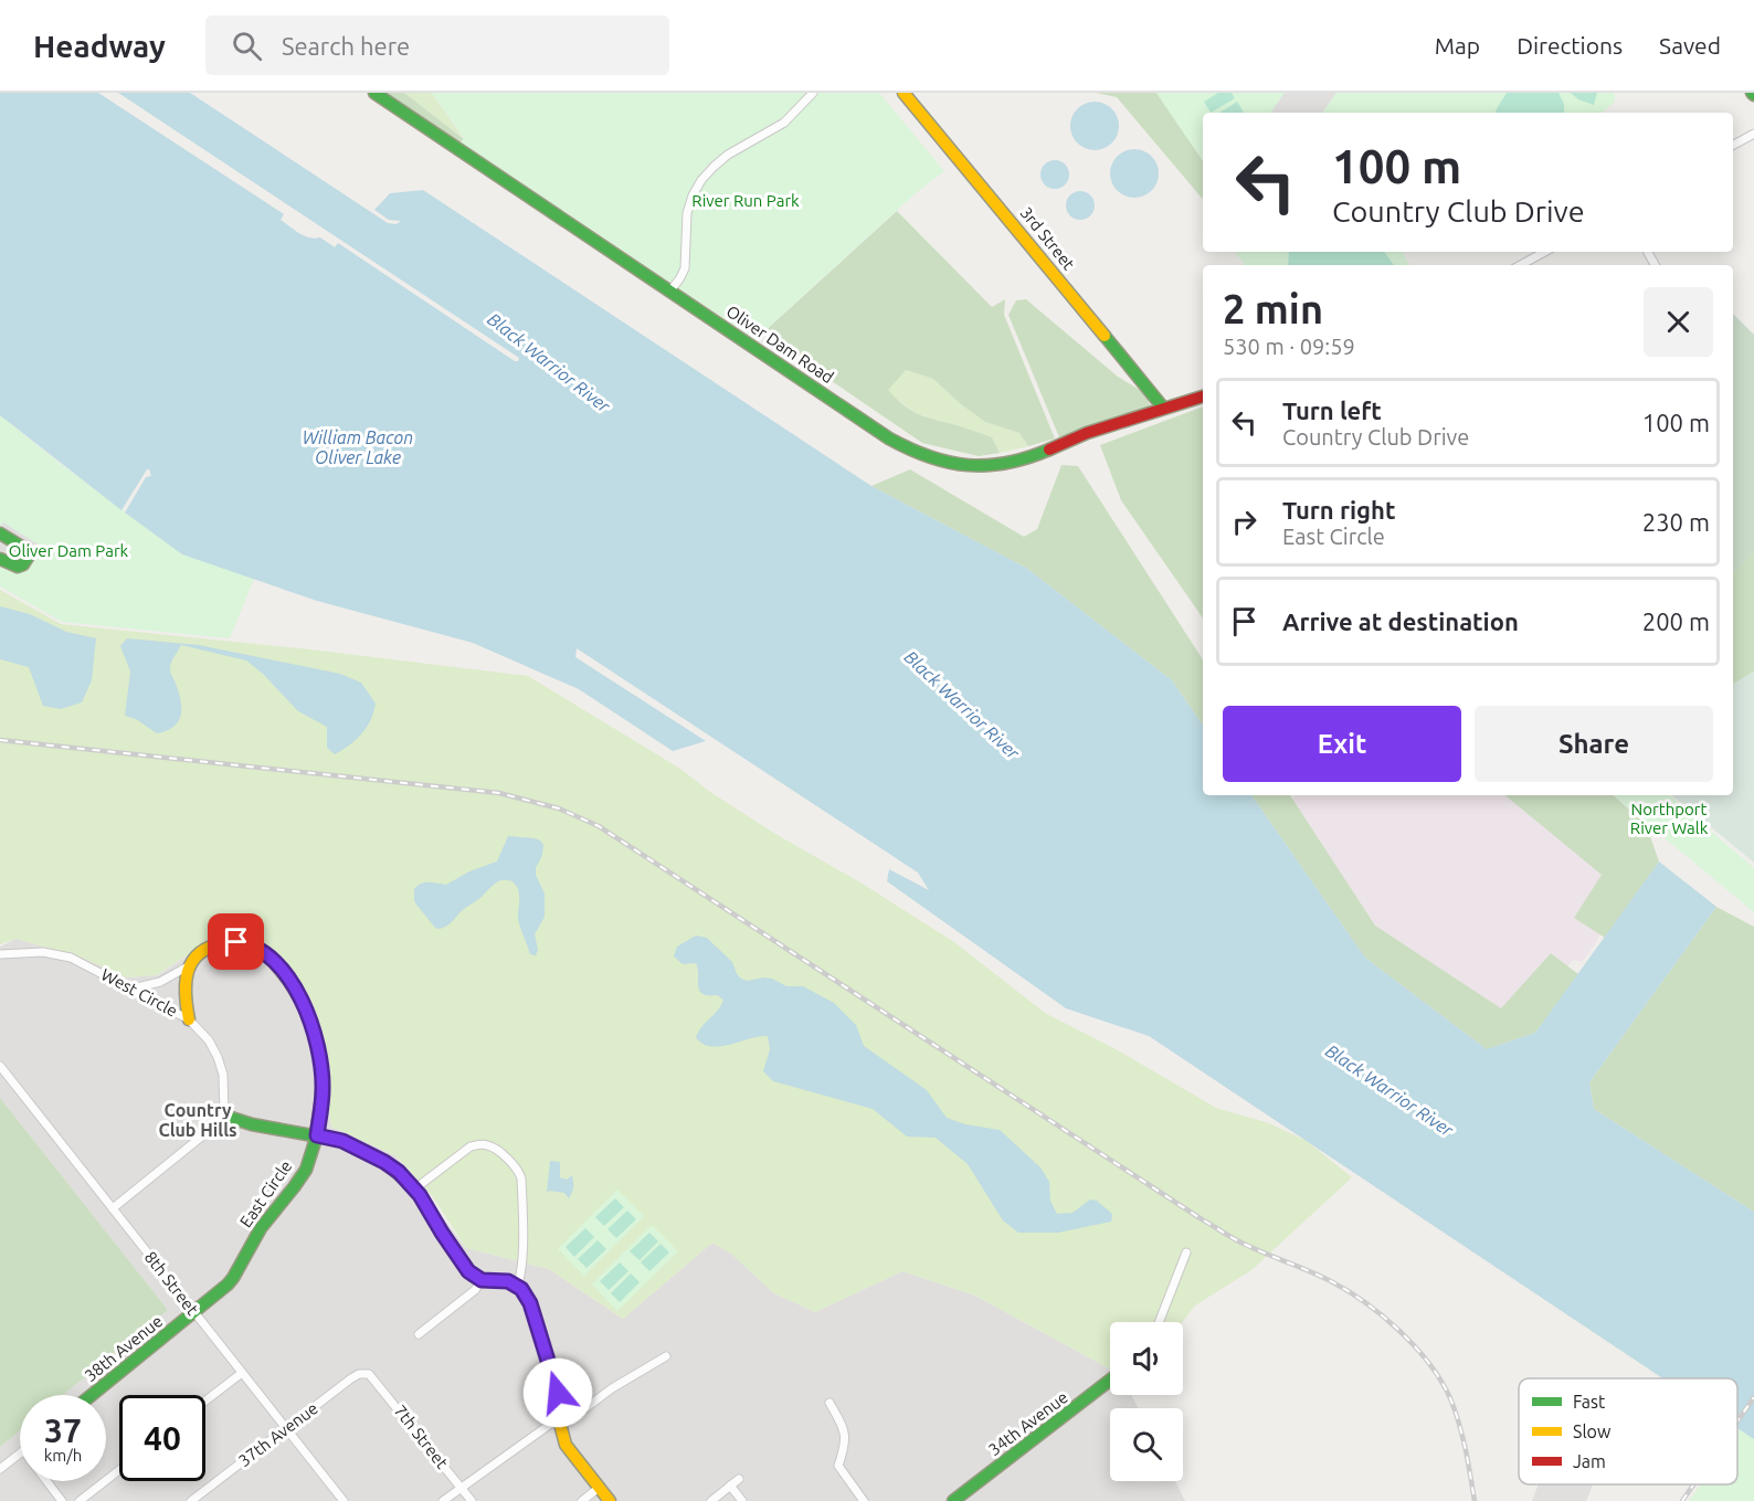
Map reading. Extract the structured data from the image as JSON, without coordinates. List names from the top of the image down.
{
  "streets": {
    "street": [
      "3rd Street",
      "Oliver Dam Road",
      "West Circle",
      "East Circle",
      "8th Street",
      "38th Avenue",
      "34th Avenue",
      "37th Avenue",
      "7th Street"
    ]
  },
  "crossings": [
    ["3rd Street", "Oliver Dam Road"],
    ["East Circle", "8th Street"],
    ["East Circle", "38th Avenue"],
    ["8th Street", "38th Avenue"],
    ["8th Street", "37th Avenue"],
    ["37th Avenue", "7th Street"]
  ],
  "districts": ["Country Club Hills"],
  "water": ["Black Warrior River", "William Bacon Oliver Lake"],
  "parks": ["River Run Park", "Oliver Dam Park", "Northport River Walk"],
  "legend": ["Fast", "Slow", "Jam"],
  "page": {
    "header": "Headway",
    "search": "Search here",
    "nav": ["Map", "Directions", "Saved"],
    "turn": ["100 m", "Country Club Drive"],
    "heading": ["2 min", "530 m · 09:59"],
    "list": [
      {
        "name": "Turn left",
        "note": "Country Club Drive",
        "value": "100 m"
      },
      {
        "name": "Turn right",
        "note": "East Circle",
        "value": "230 m"
      },
      {
        "name": "Arrive at destination",
        "value": "200 m"
      }
    ],
    "buttons": ["Exit", "Share"],
    "speed": "37 km/h",
    "limit": "40"
  }
}
